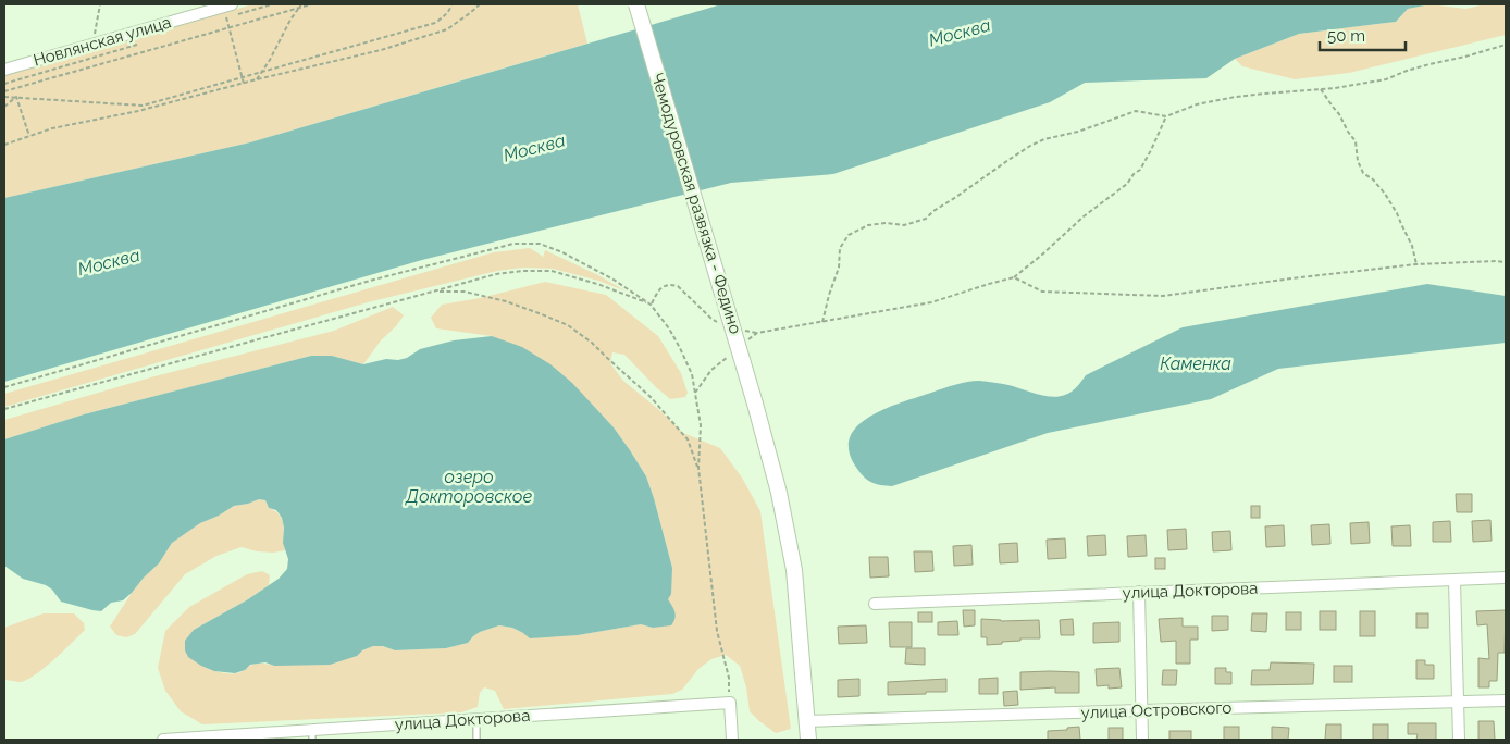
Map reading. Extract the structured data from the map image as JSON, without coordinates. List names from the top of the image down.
{
  "streets": {
    "street": [
      "Новлянская улица",
      "Чемодуровская развязка - Федино",
      "улица Докторова",
      "улица Островского"
    ]
  },
  "crossings": [
    ["Чемодуровская развязка - Федино", "улица Островского"]
  ],
  "water": ["Москва", "Каменка", "озеро Докторовское"],
  "scale_bar": "50 m"
}
